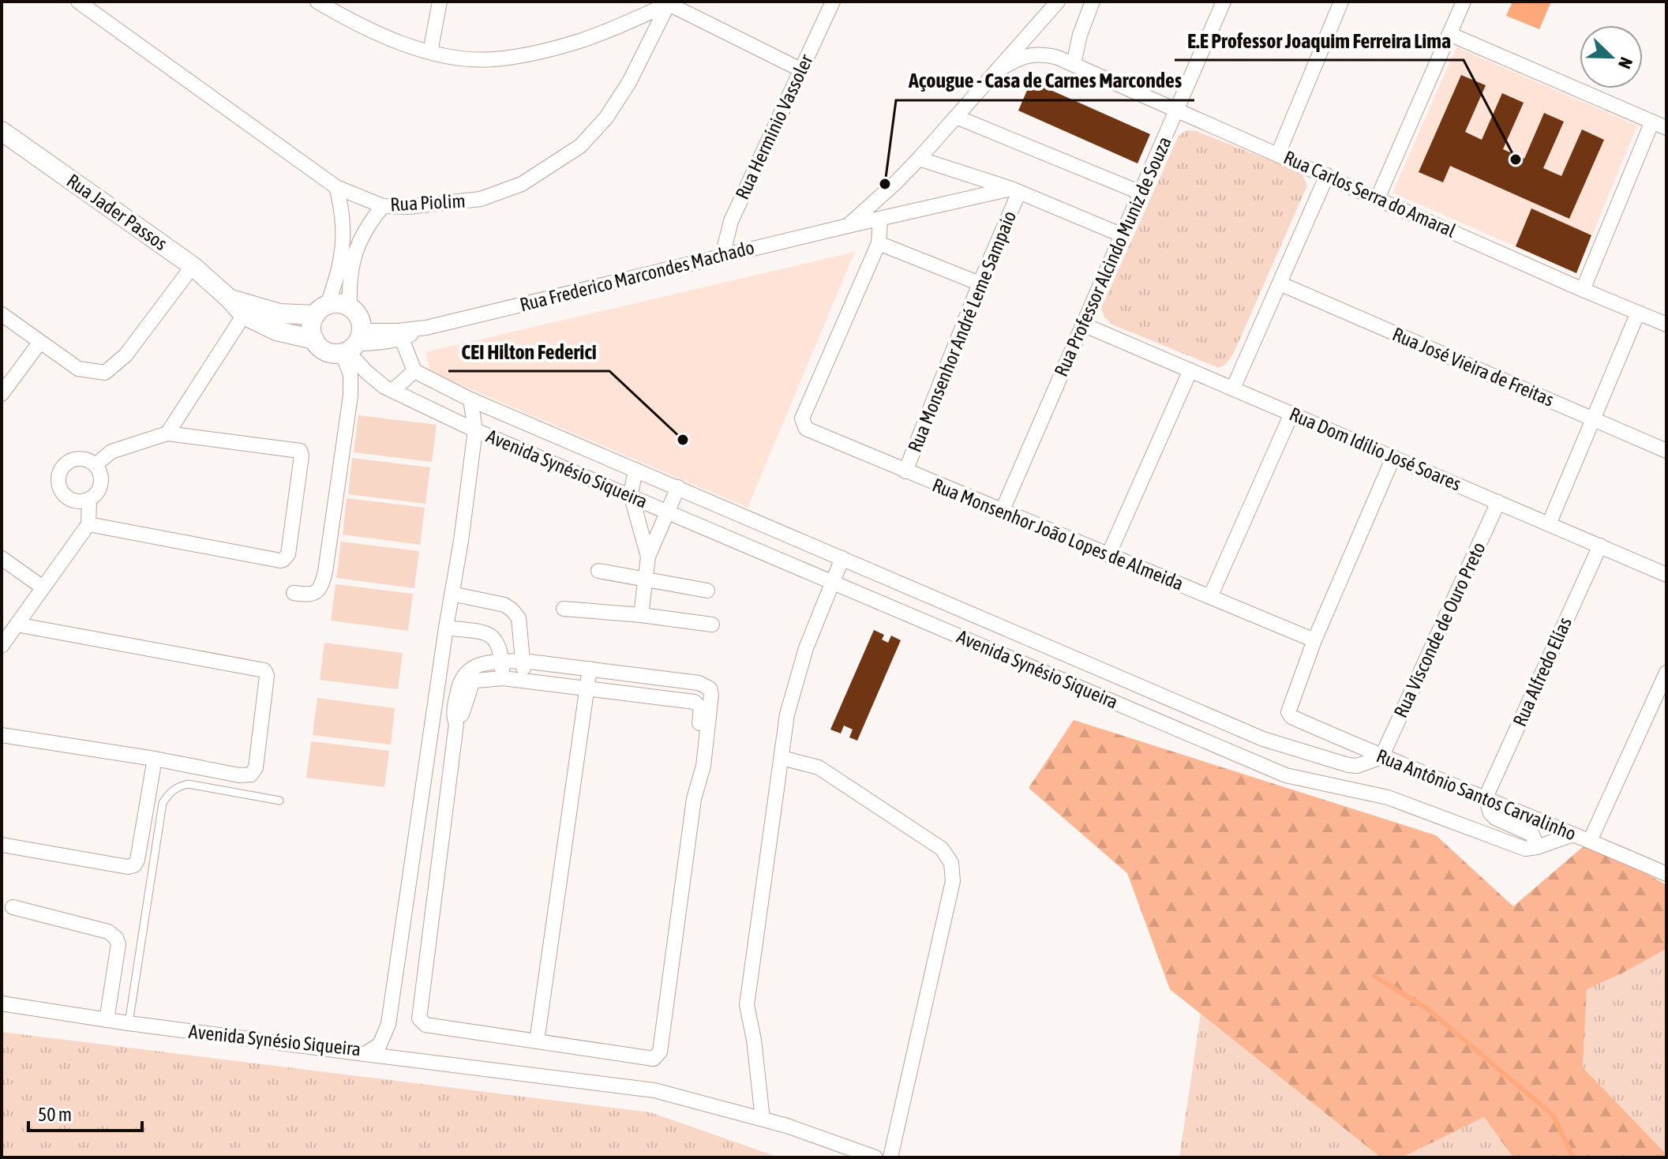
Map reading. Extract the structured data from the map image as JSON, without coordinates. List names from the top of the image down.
{
  "streets": {
    "street": [
      "Rua Hermínio Vassoler",
      "Rua Carlos Serra do Amaral",
      "Rua Piolim",
      "Rua Jader Passos",
      "Rua Professor Alcindo Muniz de Souza",
      "Rua Frederico Marcondes Machado",
      "Rua Monsenhor André Leme Sampaio",
      "Rua José Vieira de Freitas",
      "Rua Dom Idílio José Soares",
      "Avenida Synésio Siqueira",
      "Rua Monsenhor João Lopes de Almeida",
      "Rua Visconde de Ouro Preto",
      "Rua Alfredo Elías",
      "Rua Antônio Santos Carvalinho"
    ]
  },
  "crossings": [
    ["Rua Hermínio Vassoler", "Rua Frederico Marcondes Machado"],
    ["Rua Carlos Serra do Amaral", "Rua Professor Alcindo Muniz de Souza"],
    ["Rua Carlos Serra do Amaral", "Rua Frederico Marcondes Machado"],
    ["Rua Jader Passos", "Rua Frederico Marcondes Machado"],
    ["Rua Jader Passos", "Avenida Synésio Siqueira"],
    ["Rua Professor Alcindo Muniz de Souza", "Rua Dom Idílio José Soares"],
    ["Rua Professor Alcindo Muniz de Souza", "Rua Monsenhor João Lopes de Almeida"],
    ["Rua Frederico Marcondes Machado", "Rua Monsenhor André Leme Sampaio"],
    ["Rua Frederico Marcondes Machado", "Avenida Synésio Siqueira"],
    ["Rua Monsenhor André Leme Sampaio", "Rua Monsenhor João Lopes de Almeida"],
    ["Rua Dom Idílio José Soares", "Rua Visconde de Ouro Preto"],
    ["Rua Dom Idílio José Soares", "Rua Alfredo Elías"],
    ["Avenida Synésio Siqueira", "Rua Visconde de Ouro Preto"],
    ["Avenida Synésio Siqueira", "Rua Antônio Santos Carvalinho"],
    ["Rua Monsenhor João Lopes de Almeida", "Rua Antônio Santos Carvalinho"],
    ["Rua Visconde de Ouro Preto", "Rua Antônio Santos Carvalinho"],
    ["Rua Alfredo Elías", "Rua Antônio Santos Carvalinho"]
  ],
  "places": ["E.E Professor Joaquim Ferreira Lima", "Açougue - Casa de Carnes Marcondes", "CEI Hilton Federici"],
  "scale_bar": "50 m",
  "north": "bottom right"
}
